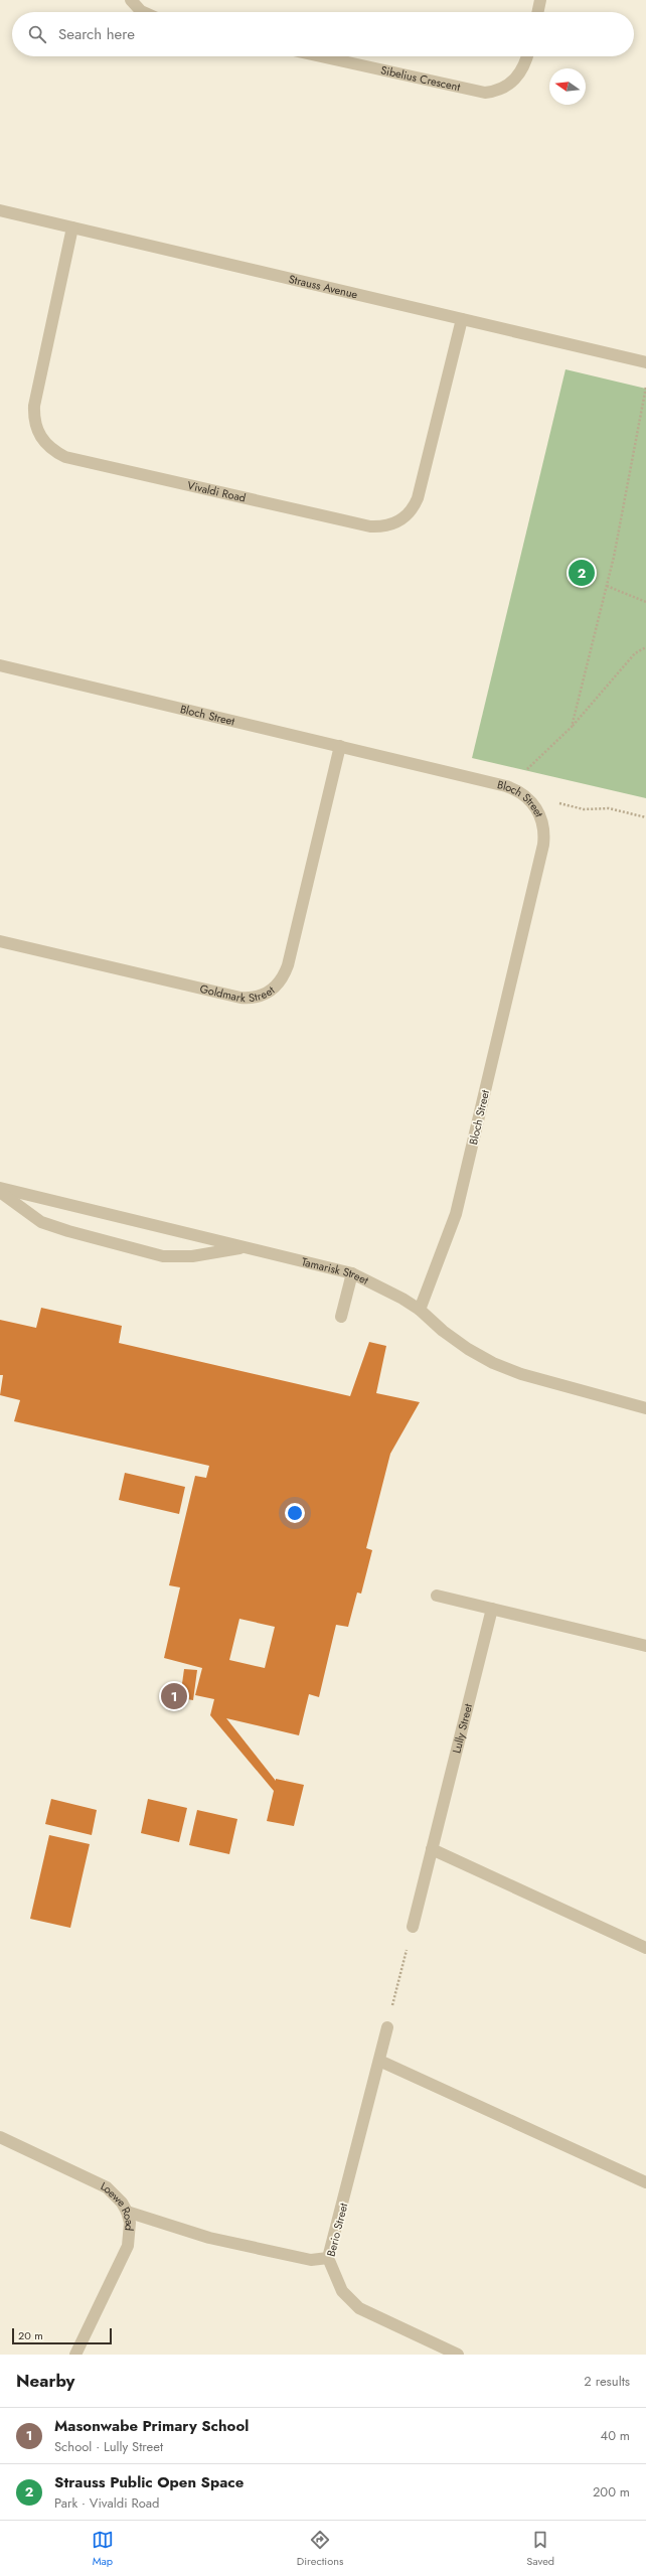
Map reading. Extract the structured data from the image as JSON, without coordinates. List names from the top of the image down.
{
  "streets": {
    "street": [
      "Sibelius Crescent",
      "Strauss Avenue",
      "Vivaldi Road",
      "Bloch Street",
      "Goldmark Street",
      "Tamarisk Street",
      "Lully Street",
      "Loewe Road",
      "Berio Street"
    ]
  },
  "crossings": [
    ["Strauss Avenue", "Vivaldi Road"],
    ["Bloch Street", "Goldmark Street"],
    ["Bloch Street", "Tamarisk Street"]
  ],
  "scale_bar": "20 m",
  "north": "left",
  "page": {
    "search": "Search here",
    "pins": ["2", "1"],
    "scale": "20 m",
    "heading": ["Nearby", "2 results"],
    "list": [
      {
        "mark": "1",
        "name": "Masonwabe Primary School",
        "note": "School · Lully Street",
        "value": "40 m"
      },
      {
        "mark": "2",
        "name": "Strauss Public Open Space",
        "note": "Park · Vivaldi Road",
        "value": "200 m"
      }
    ],
    "nav": ["Map", "Directions", "Saved"]
  }
}
